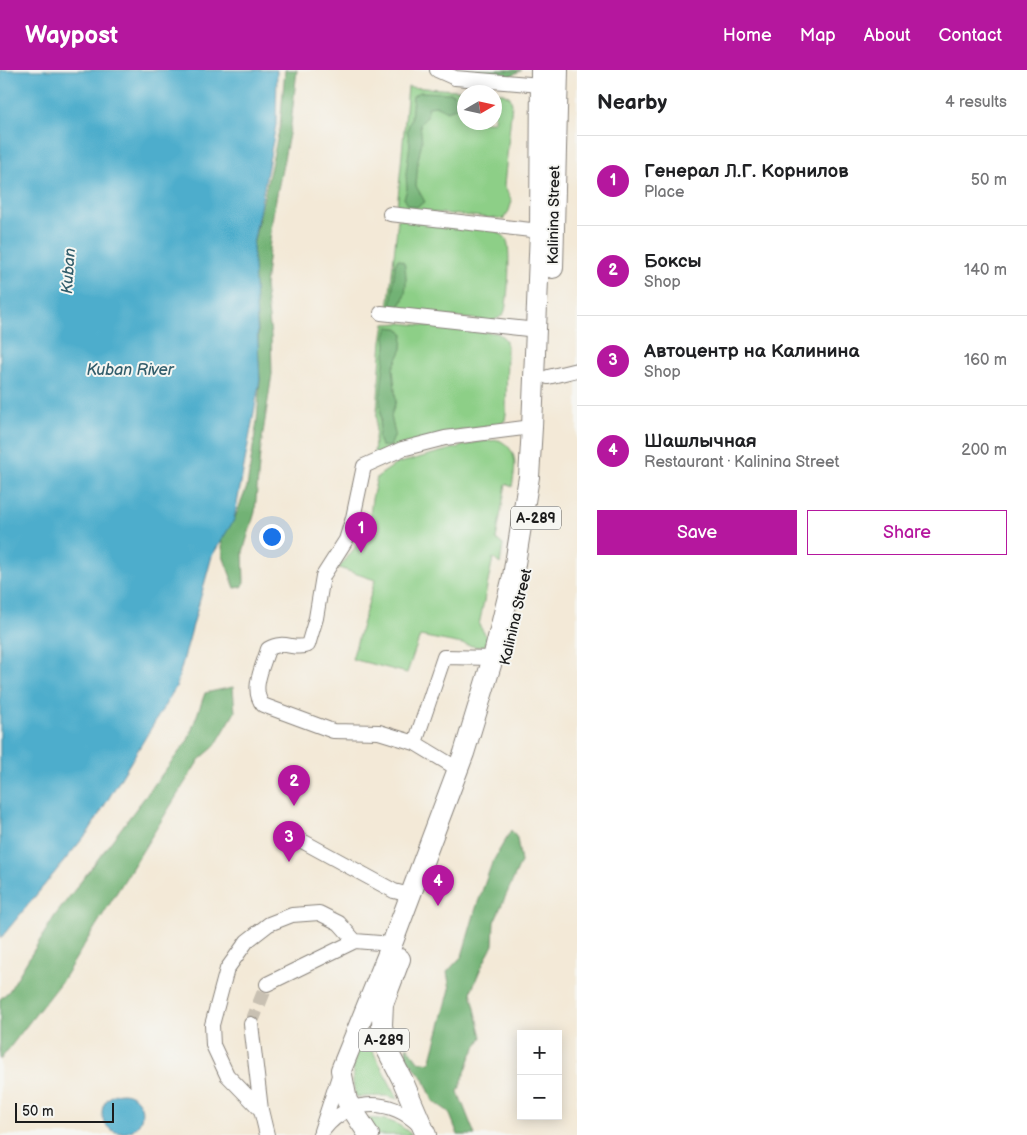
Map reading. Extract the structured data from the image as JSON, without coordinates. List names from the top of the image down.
{
  "streets": {
    "highway": ["Kalinina Street", "А-289"]
  },
  "water": ["Kuban", "Kuban River"],
  "scale_bar": "50 m",
  "north": "right",
  "page": {
    "header": "Waypost",
    "nav": [
      "Home",
      "Map",
      "About",
      "Contact"
    ],
    "heading": ["Nearby", "4 results"],
    "list": [
      {
        "mark": "1",
        "name": "Генерал Л.Г. Корнилов",
        "note": "Place",
        "value": "50 m"
      },
      {
        "mark": "2",
        "name": "Боксы",
        "note": "Shop",
        "value": "140 m"
      },
      {
        "mark": "3",
        "name": "Автоцентр на Калинина",
        "note": "Shop",
        "value": "160 m"
      },
      {
        "mark": "4",
        "name": "Шашлычная",
        "note": "Restaurant · Kalinina Street",
        "value": "200 m"
      }
    ],
    "buttons": ["Save", "Share"],
    "pins": [
      "1",
      "2",
      "3",
      "4"
    ],
    "map_buttons": ["+", "−"],
    "scale": "50 m"
  }
}
